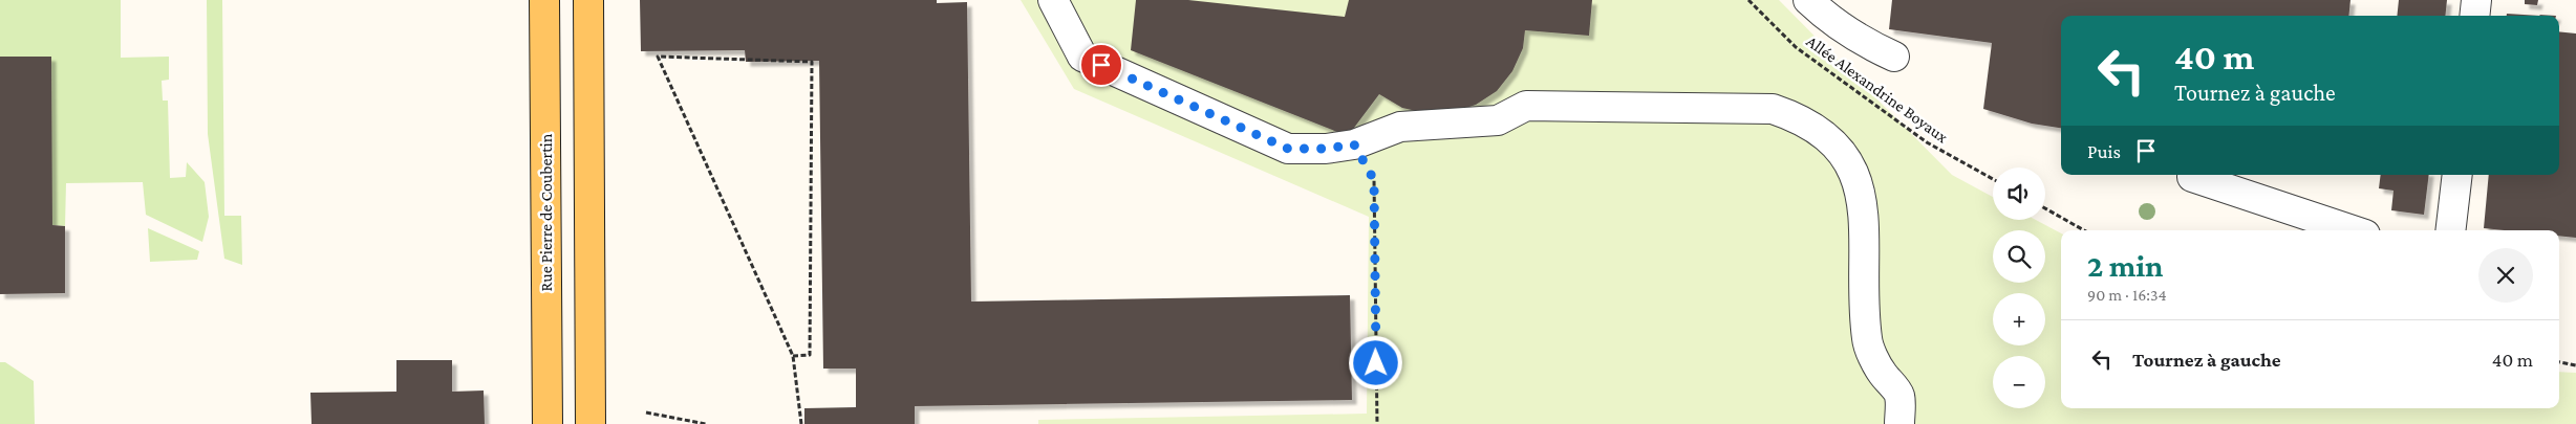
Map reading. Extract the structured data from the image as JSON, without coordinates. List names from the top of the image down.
{
  "streets": {
    "main road": ["Rue Pierre de Coubertin"],
    "path": ["Allée Alexandrine Boyaux"]
  },
  "page": {
    "turn": ["40 m", "Tournez à gauche"],
    "then": "Puis",
    "map_buttons": ["+", "−"],
    "heading": ["2 min", "90 m · 16:34"],
    "list": [
      {
        "name": "Tournez à gauche",
        "value": "40 m"
      }
    ]
  }
}
